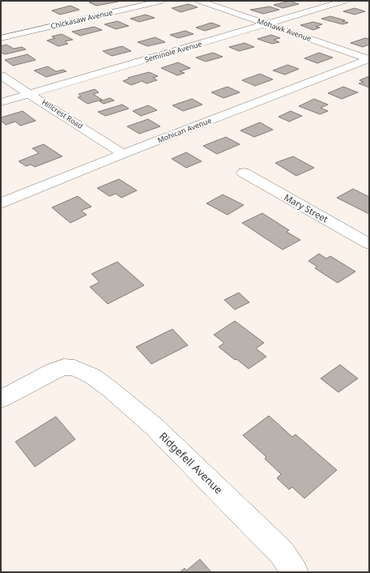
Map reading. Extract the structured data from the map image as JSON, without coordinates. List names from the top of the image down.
{
  "streets": {
    "street": [
      "Chickasaw Avenue",
      "Mohawk Avenue",
      "Seminole Avenue",
      "Hillcrest Road",
      "Mohican Avenue",
      "Mary Street",
      "Ridgefell Avenue"
    ]
  },
  "crossings": [
    ["Mohawk Avenue", "Seminole Avenue"],
    ["Mohawk Avenue", "Mohican Avenue"],
    ["Seminole Avenue", "Hillcrest Road"],
    ["Hillcrest Road", "Mohican Avenue"]
  ]
}
